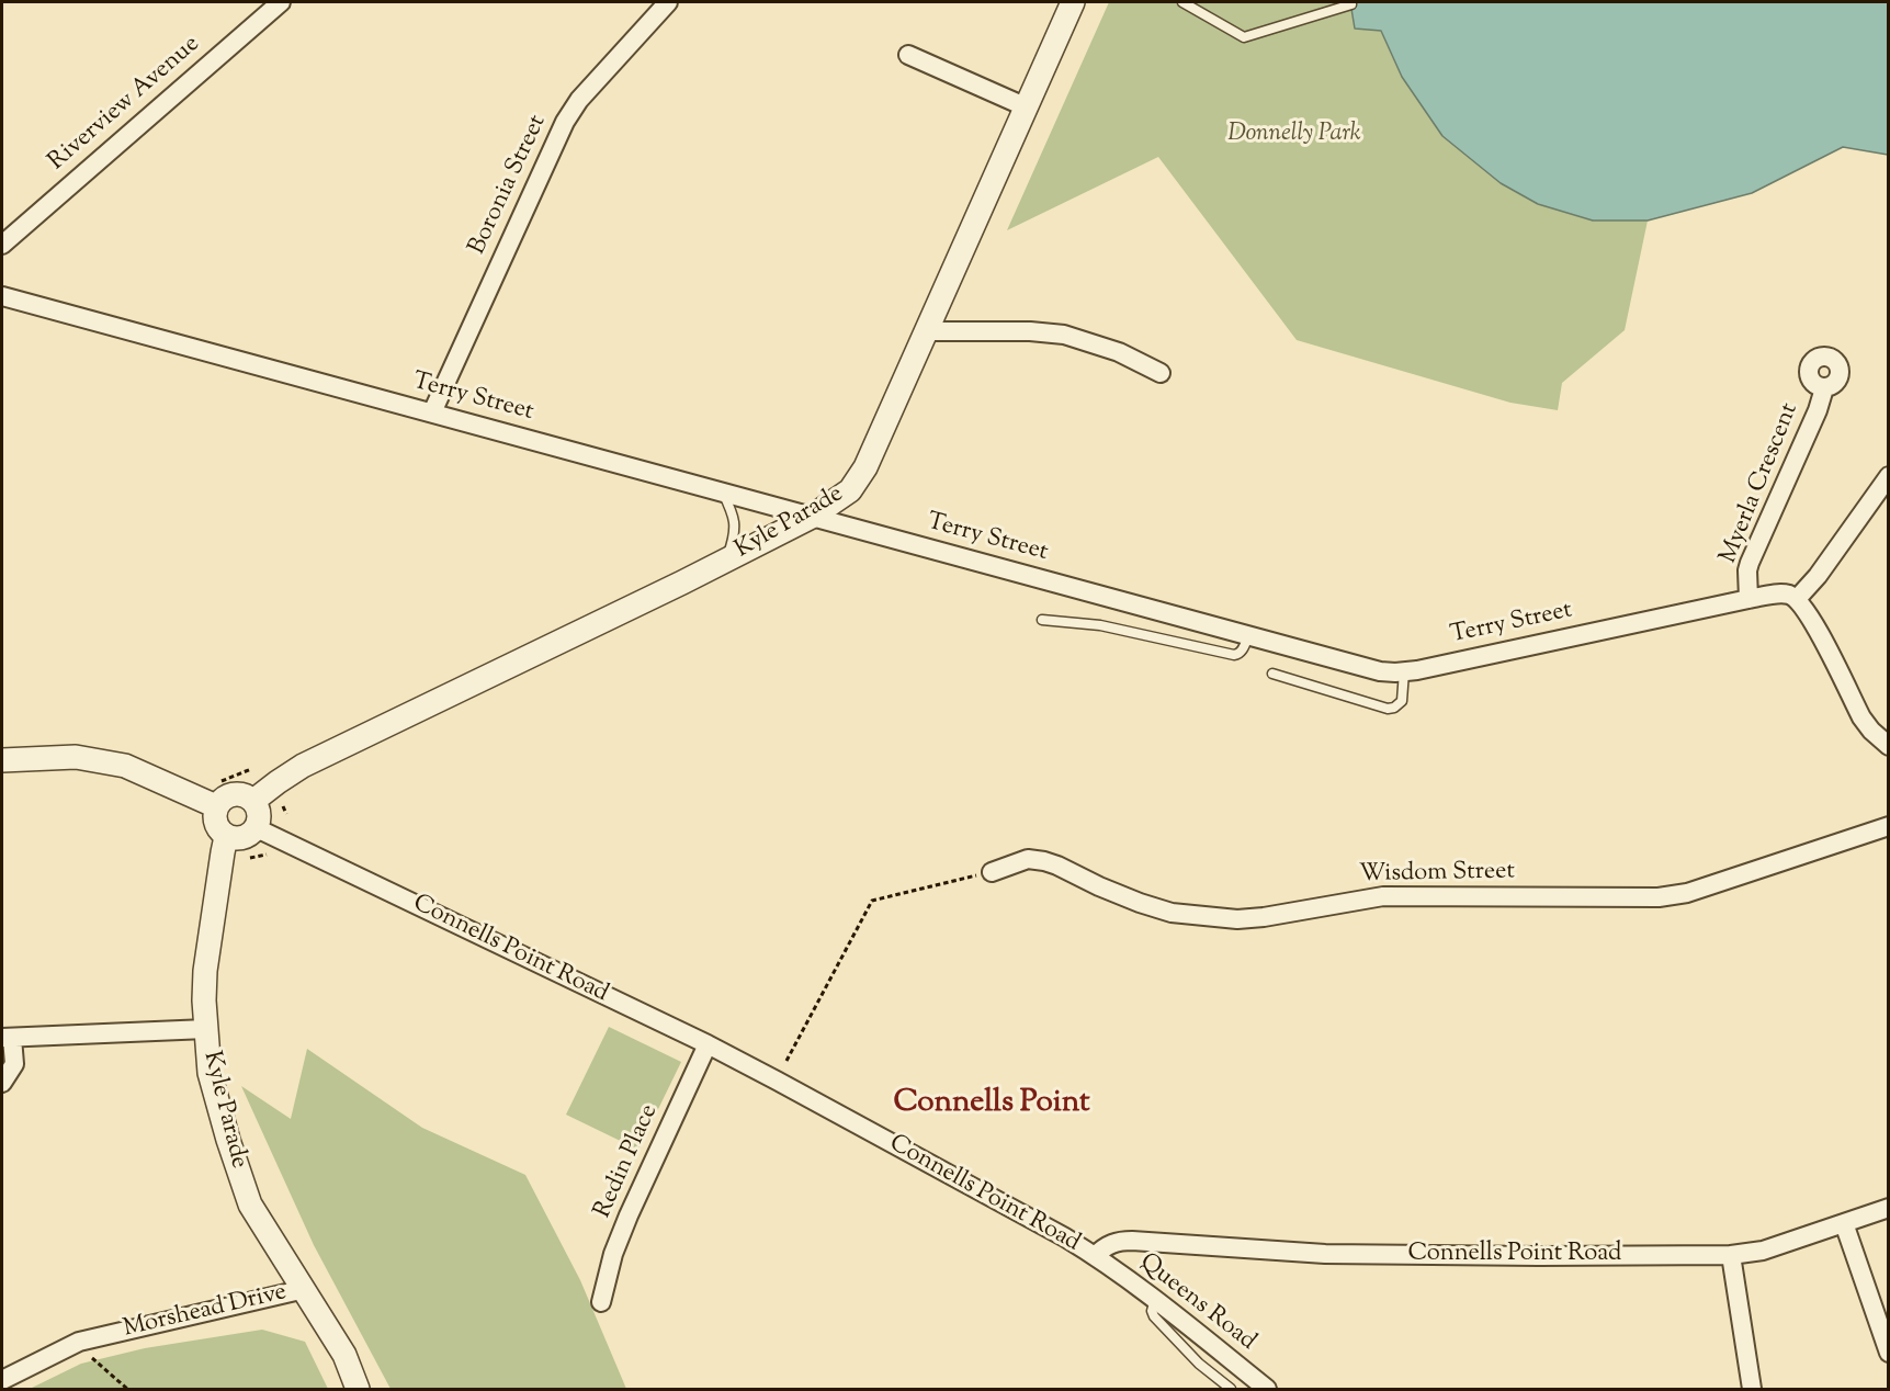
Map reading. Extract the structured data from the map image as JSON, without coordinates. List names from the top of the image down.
{
  "streets": {
    "street": [
      "Riverview Avenue",
      "Boronia Street",
      "Terry Street",
      "Myerla Crescent",
      "Kyle Parade",
      "Wisdom Street",
      "Connells Point Road",
      "Redin Place",
      "Queens Road",
      "Morshead Drive"
    ]
  },
  "crossings": [
    ["Boronia Street", "Terry Street"],
    ["Terry Street", "Myerla Crescent"],
    ["Terry Street", "Kyle Parade"],
    ["Kyle Parade", "Connells Point Road"],
    ["Kyle Parade", "Morshead Drive"],
    ["Connells Point Road", "Redin Place"],
    ["Connells Point Road", "Queens Road"]
  ],
  "districts": ["Connells Point"],
  "parks": ["Donnelly Park"]
}
